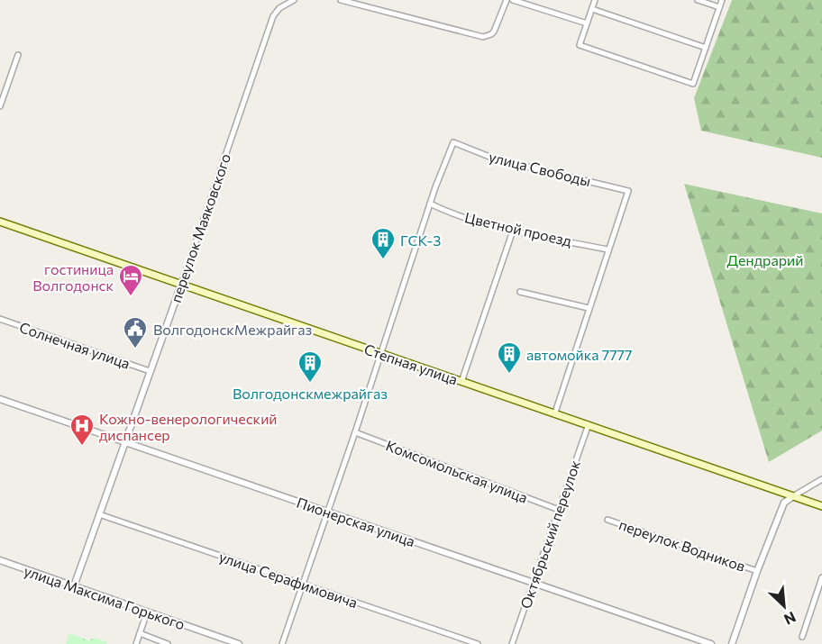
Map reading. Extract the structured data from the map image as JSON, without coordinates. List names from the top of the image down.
{
  "streets": {
    "main road": ["Степная улица"],
    "street": [
      "улица Свободы",
      "переулок Маяковского",
      "Цветной проезд",
      "Солнечная улица",
      "Комсомольская улица",
      "Пионерская улица",
      "Октябрьский переулок",
      "переулок Водников",
      "улица Серафимовича",
      "улица Максима Горького"
    ]
  },
  "crossings": [
    ["улица Свободы", "Цветной проезд"],
    ["переулок Маяковского", "Солнечная улица"],
    ["переулок Маяковского", "Степная улица"],
    ["переулок Маяковского", "Пионерская улица"],
    ["переулок Маяковского", "улица Серафимовича"],
    ["переулок Маяковского", "улица Максима Горького"],
    ["Степная улица", "Октябрьский переулок"],
    ["Комсомольская улица", "Октябрьский переулок"],
    ["Пионерская улица", "Октябрьский переулок"]
  ],
  "parks": ["Дендрарий"],
  "places": {
    "building": ["ГСК-3", "автомойка 7777", "Волгодонскмежрайгаз"],
    "hotel": ["гостиница Волгодонск"],
    "public building": ["ВолгодонскМежрайгаз"],
    "hospital": ["Кожно-венерологический диспансер"]
  },
  "north": "bottom right"
}
